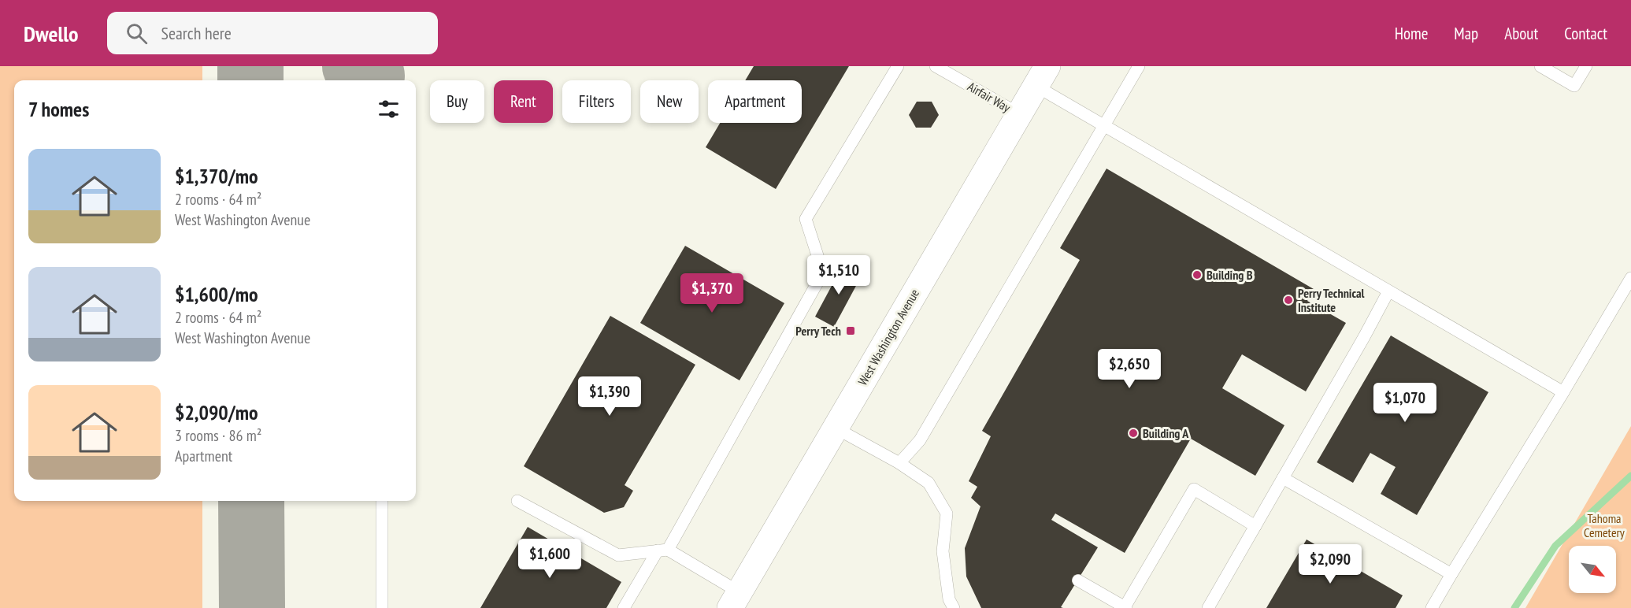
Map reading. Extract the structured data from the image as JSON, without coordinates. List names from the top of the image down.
{
  "streets": {
    "main road": ["West Washington Avenue"],
    "lane": ["Airfair Way"]
  },
  "crossings": [
    ["Airfair Way", "West Washington Avenue"]
  ],
  "parks": ["Tahoma Cemetery"],
  "places": {
    "other": ["Building B", "Perry Technical Institute", "Building A"],
    "transit": ["Perry Tech"]
  },
  "north": "bottom right",
  "page": {
    "header": "Dwello",
    "search": "Search here",
    "nav": [
      "Home",
      "Map",
      "About",
      "Contact"
    ],
    "chip": [
      "Buy",
      "Rent",
      "Filters",
      "New",
      "Apartment"
    ],
    "heading": "7 homes",
    "list": [
      {
        "name": "$1,370/mo",
        "note": "2 rooms · 64 m² · West Washington Avenue"
      },
      {
        "name": "$1,600/mo",
        "note": "2 rooms · 64 m² · West Washington Avenue"
      },
      {
        "name": "$2,090/mo",
        "note": "3 rooms · 86 m² · Apartment"
      }
    ],
    "price": [
      "$1,510",
      "$1,370",
      "$2,650",
      "$1,390",
      "$1,070",
      "$1,600",
      "$2,090"
    ]
  }
}
